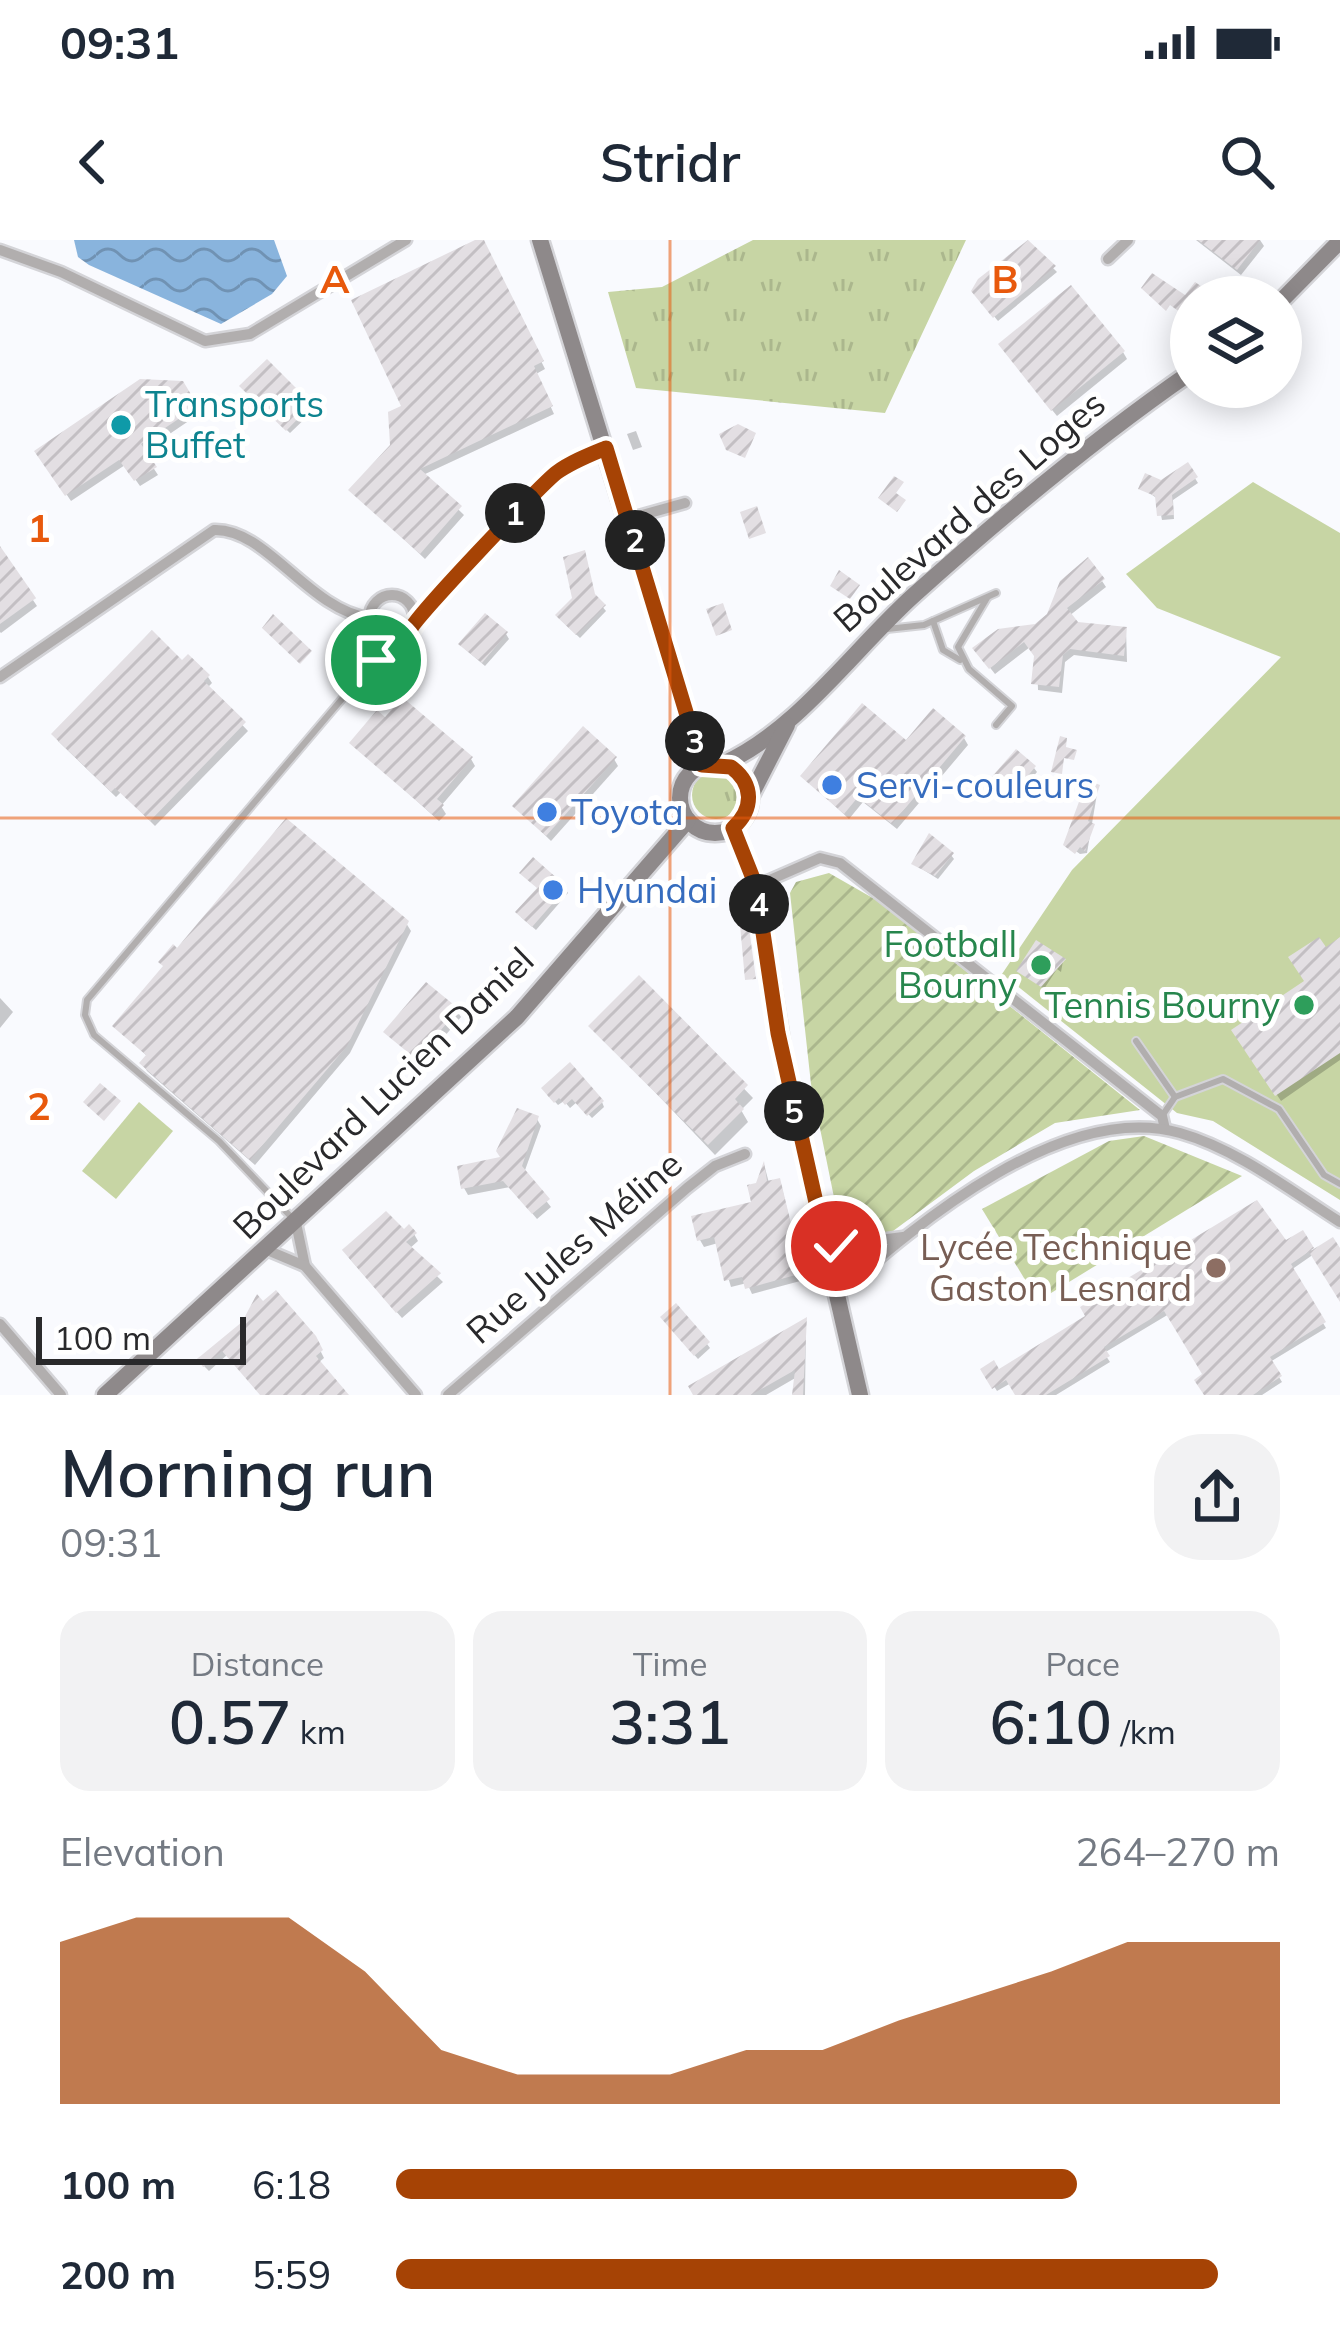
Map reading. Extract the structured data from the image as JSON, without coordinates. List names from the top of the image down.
{
  "streets": {
    "main road": ["Boulevard des Loges", "Boulevard Lucien Daniel"],
    "street": ["Rue Jules Méline"]
  },
  "crossings": [
    ["Boulevard des Loges", "Boulevard Lucien Daniel"]
  ],
  "places": [
    "Transports Buffet",
    "Servi-couleurs",
    "Toyota",
    "Hyundai",
    "Football Bourny",
    "Tennis Bourny",
    "Lycée Technique Gaston Lesnard"
  ],
  "scale_bar": "100 m",
  "page": {
    "status": "09:31",
    "header": "Stridr",
    "pins": [
      "1",
      "2",
      "3",
      "4",
      "5"
    ],
    "scale": "100 m",
    "heading": ["Morning run", "09:31"],
    "stats": [
      ["Distance", "0.57 km"],
      ["Time", "3:31"],
      ["Pace", "6:10 /km"]
    ],
    "chart": ["Elevation", "264–270 m"],
    "list": [
      {
        "name": "100 m",
        "note": "6:18"
      },
      {
        "name": "200 m",
        "note": "5:59"
      }
    ]
  },
  "grid": {
    "columns": ["A", "B"],
    "rows": ["1", "2"]
  }
}
